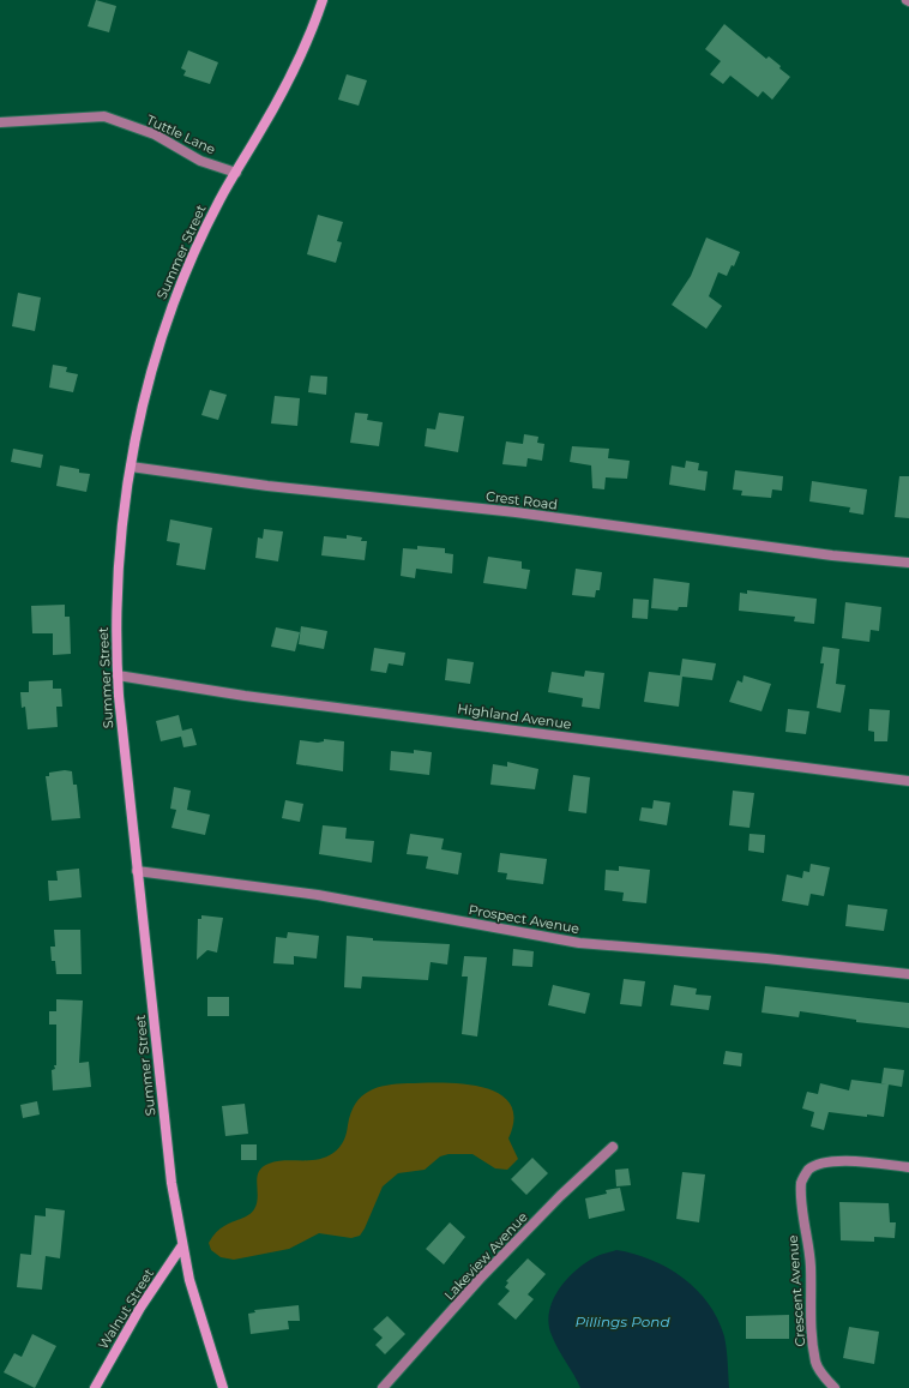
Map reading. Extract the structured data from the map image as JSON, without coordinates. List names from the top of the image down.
{
  "streets": {
    "main road": ["Summer Street", "Walnut Street"],
    "street": [
      "Tuttle Lane",
      "Crest Road",
      "Highland Avenue",
      "Prospect Avenue",
      "Lakeview Avenue",
      "Crescent Avenue"
    ]
  },
  "crossings": [
    ["Tuttle Lane", "Summer Street"],
    ["Summer Street", "Crest Road"],
    ["Summer Street", "Highland Avenue"],
    ["Summer Street", "Prospect Avenue"],
    ["Summer Street", "Walnut Street"]
  ],
  "water": ["Pillings Pond"]
}
